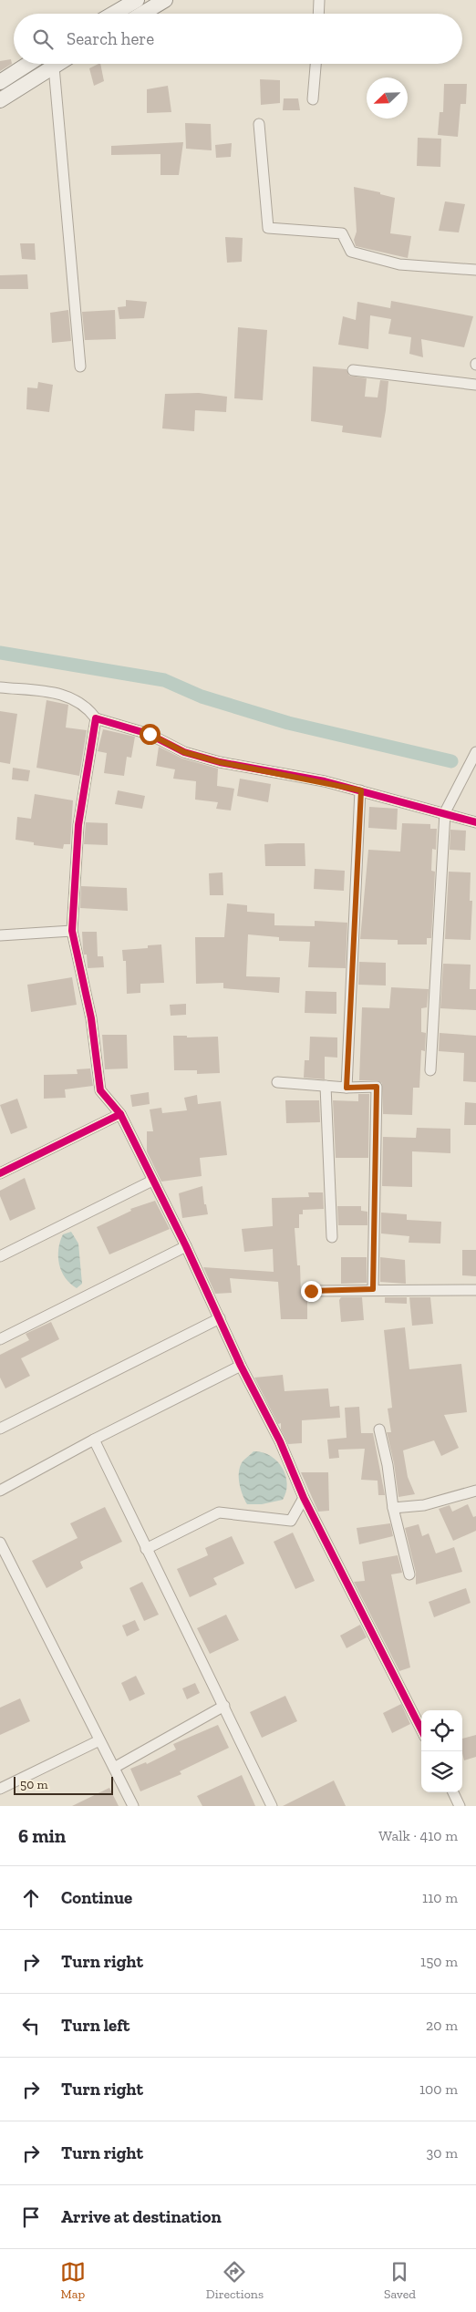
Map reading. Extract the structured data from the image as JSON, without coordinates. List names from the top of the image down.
{
  "scale_bar": "50 m",
  "north": "bottom left",
  "page": {
    "search": "Search here",
    "scale": "50 m",
    "heading": ["6 min", "Walk · 410 m"],
    "list": [
      ["Continue", "110 m"],
      ["Turn right", "150 m"],
      ["Turn left", "20 m"],
      ["Turn right", "100 m"],
      ["Turn right", "30 m"],
      "Arrive at destination"
    ],
    "nav": ["Map", "Directions", "Saved"]
  }
}
